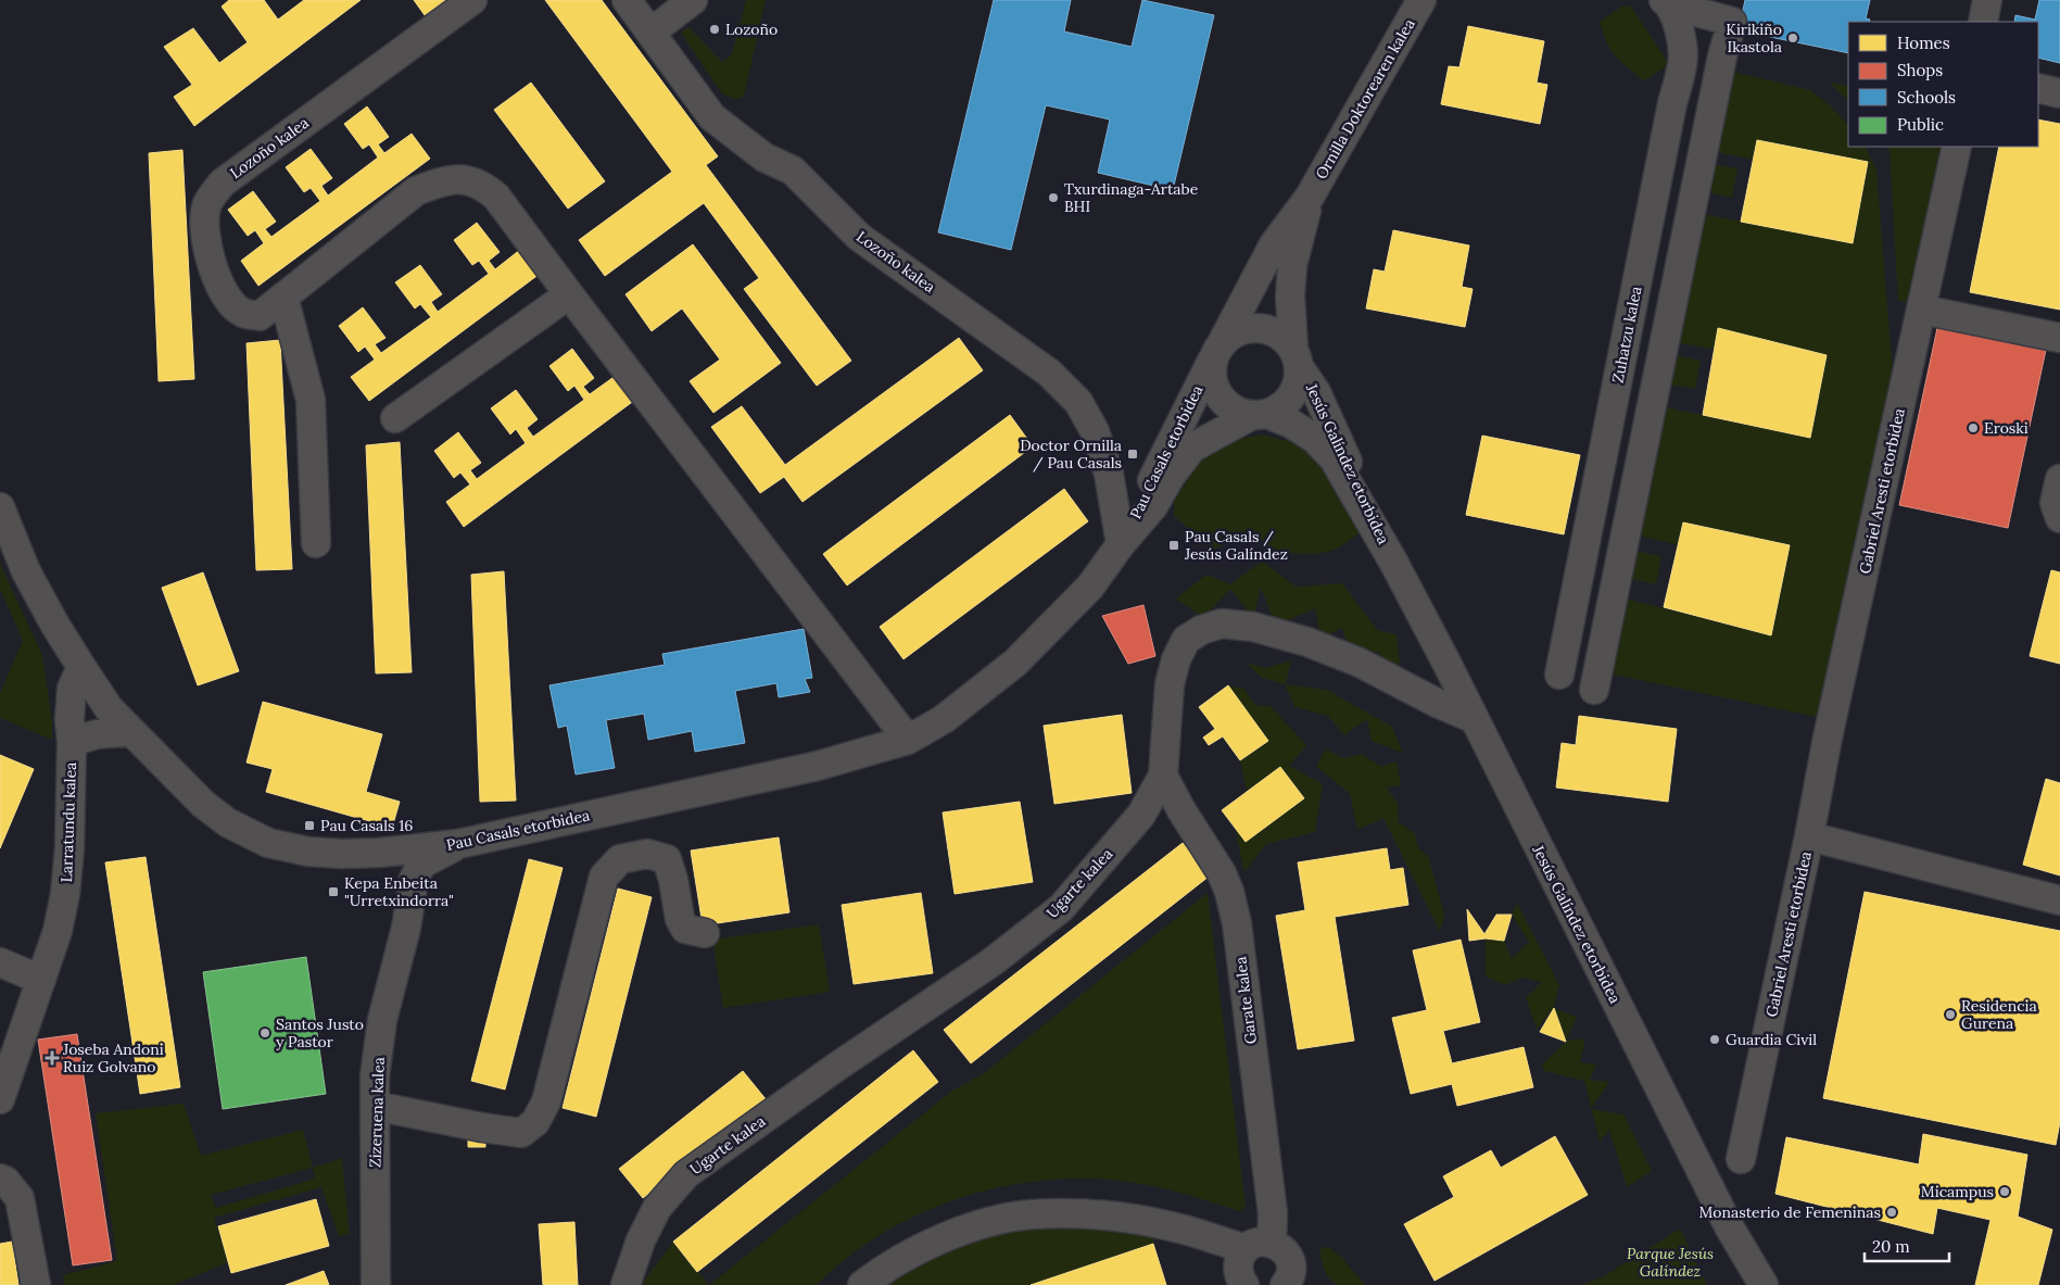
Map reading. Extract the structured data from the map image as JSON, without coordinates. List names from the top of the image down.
{
  "streets": {
    "street": [
      "Ornilla Doktorearen kalea",
      "Lozoño kalea",
      "Zuhatzu kalea",
      "Pau Casals etorbidea",
      "Jesús Galíndez etorbidea",
      "Gabriel Aresti etorbidea",
      "Larratundu kalea",
      "Ugarte kalea",
      "Garate kalea",
      "Zizeruena kalea"
    ]
  },
  "crossings": [
    ["Ornilla Doktorearen kalea", "Pau Casals etorbidea"],
    ["Ornilla Doktorearen kalea", "Jesús Galíndez etorbidea"],
    ["Lozoño kalea", "Pau Casals etorbidea"],
    ["Pau Casals etorbidea", "Jesús Galíndez etorbidea"],
    ["Pau Casals etorbidea", "Larratundu kalea"],
    ["Jesús Galíndez etorbidea", "Ugarte kalea"],
    ["Ugarte kalea", "Garate kalea"]
  ],
  "parks": ["Parque Jesús Galíndez"],
  "places": {
    "other": [
      "Lozoño",
      "Kirikiño Ikastola",
      "Txurdinaga-Artabe BHI",
      "Eroski",
      "Residencia Gurena",
      "Santos Justo y Pastor",
      "Guardia Civil",
      "Micampus",
      "Monasterio de Femeninas"
    ],
    "transit": [
      "Doctor Ornilla / Pau Casals",
      "Pau Casals / Jesús Galíndez",
      "Pau Casals 16",
      "Kepa Enbeita \"Urretxindorra\""
    ],
    "health": ["Joseba Andoni Ruiz Golvano"]
  },
  "legend": [
    "Homes",
    "Shops",
    "Schools",
    "Public"
  ],
  "scale_bar": "20 m"
}
